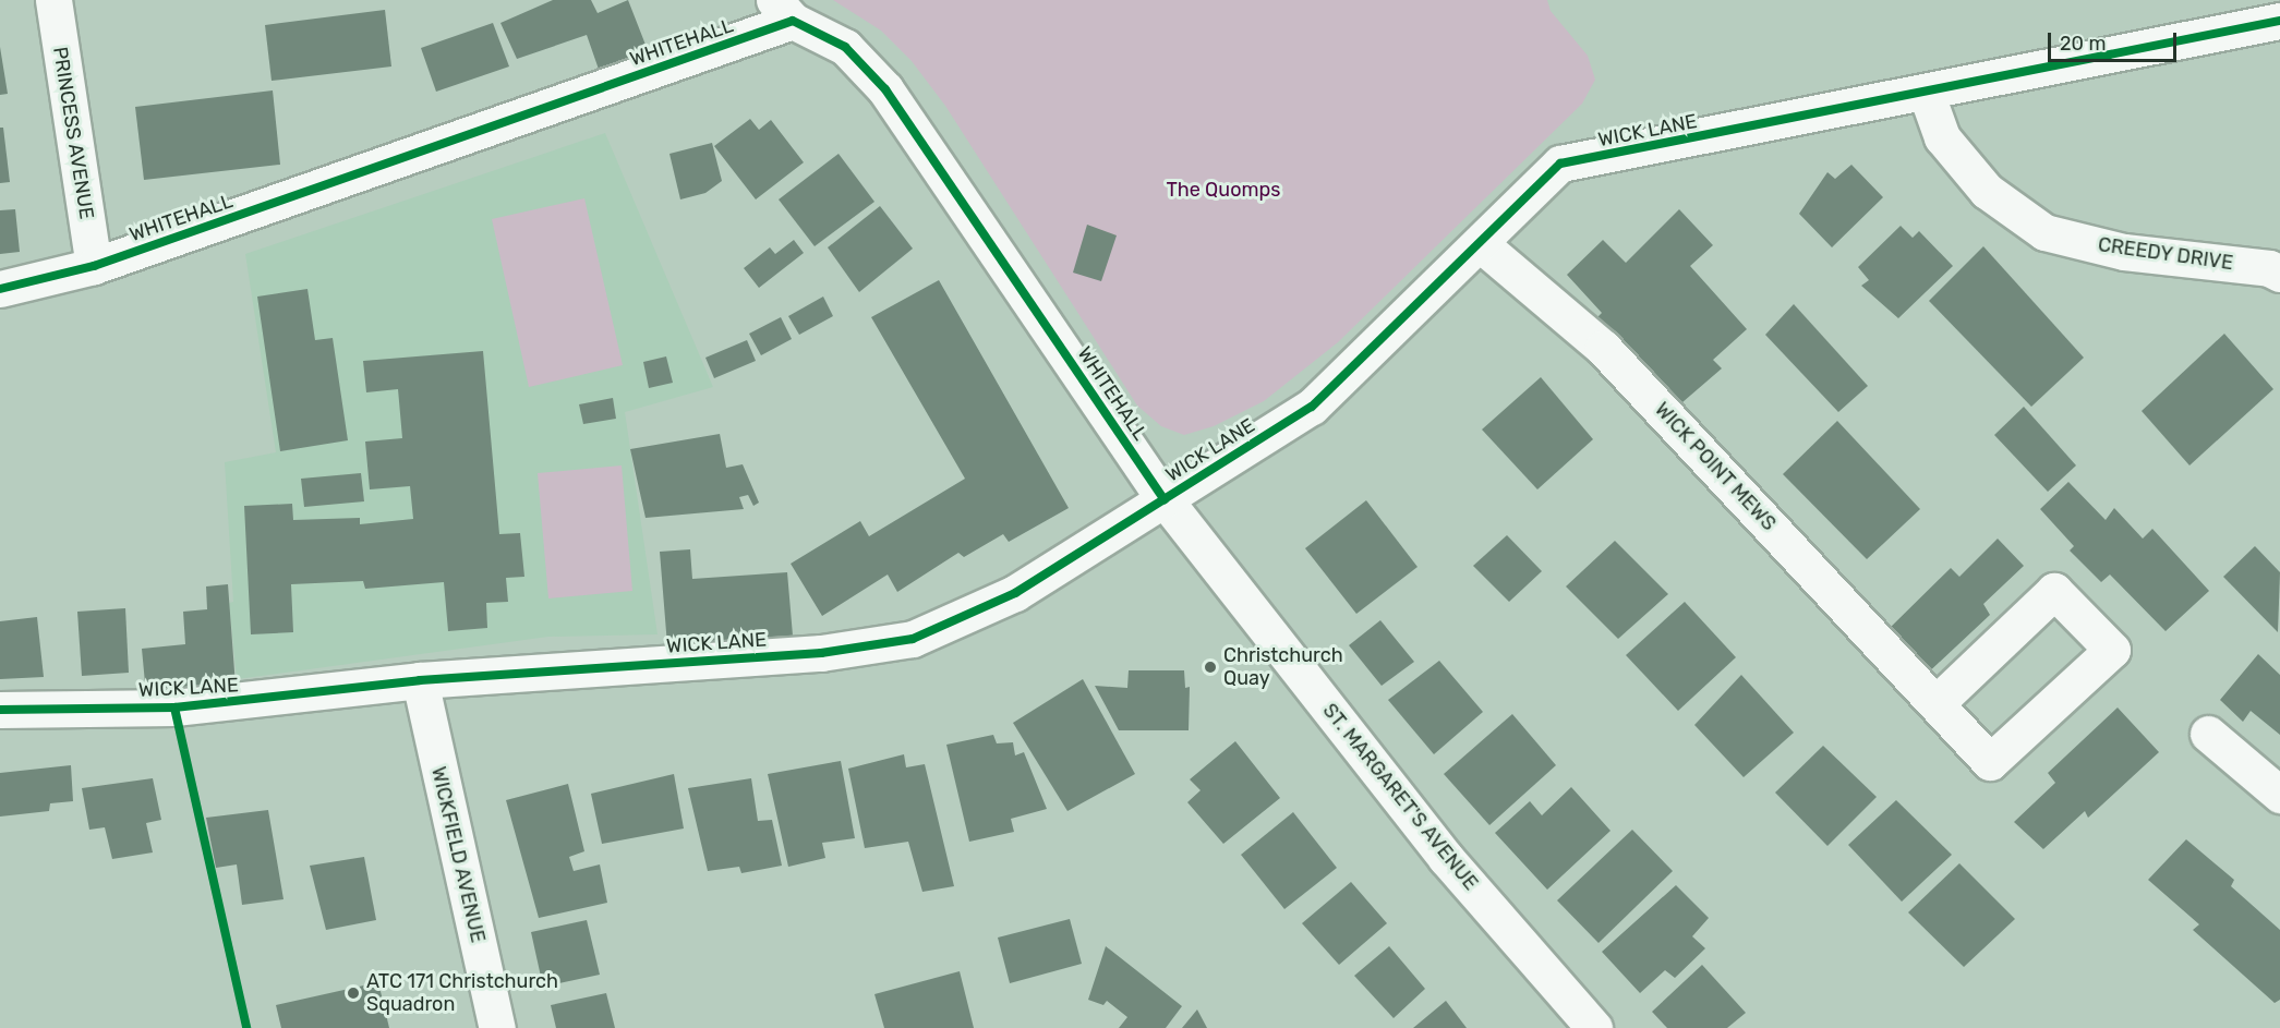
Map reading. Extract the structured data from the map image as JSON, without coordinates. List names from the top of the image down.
{
  "streets": {
    "street": [
      "WHITEHALL",
      "WICK LANE",
      "PRINCESS AVENUE",
      "CREEDY DRIVE",
      "WICK POINT MEWS",
      "ST. MARGARET'S AVENUE",
      "WICKFIELD AVENUE"
    ]
  },
  "crossings": [
    ["WHITEHALL", "WICK LANE"],
    ["WHITEHALL", "PRINCESS AVENUE"],
    ["WHITEHALL", "ST. MARGARET'S AVENUE"],
    ["WICK LANE", "CREEDY DRIVE"],
    ["WICK LANE", "WICK POINT MEWS"],
    ["WICK LANE", "ST. MARGARET'S AVENUE"],
    ["WICK LANE", "WICKFIELD AVENUE"]
  ],
  "parks": ["The Quomps"],
  "places": ["Christchurch Quay", "ATC 171 Christchurch Squadron"],
  "scale_bar": "20 m"
}
